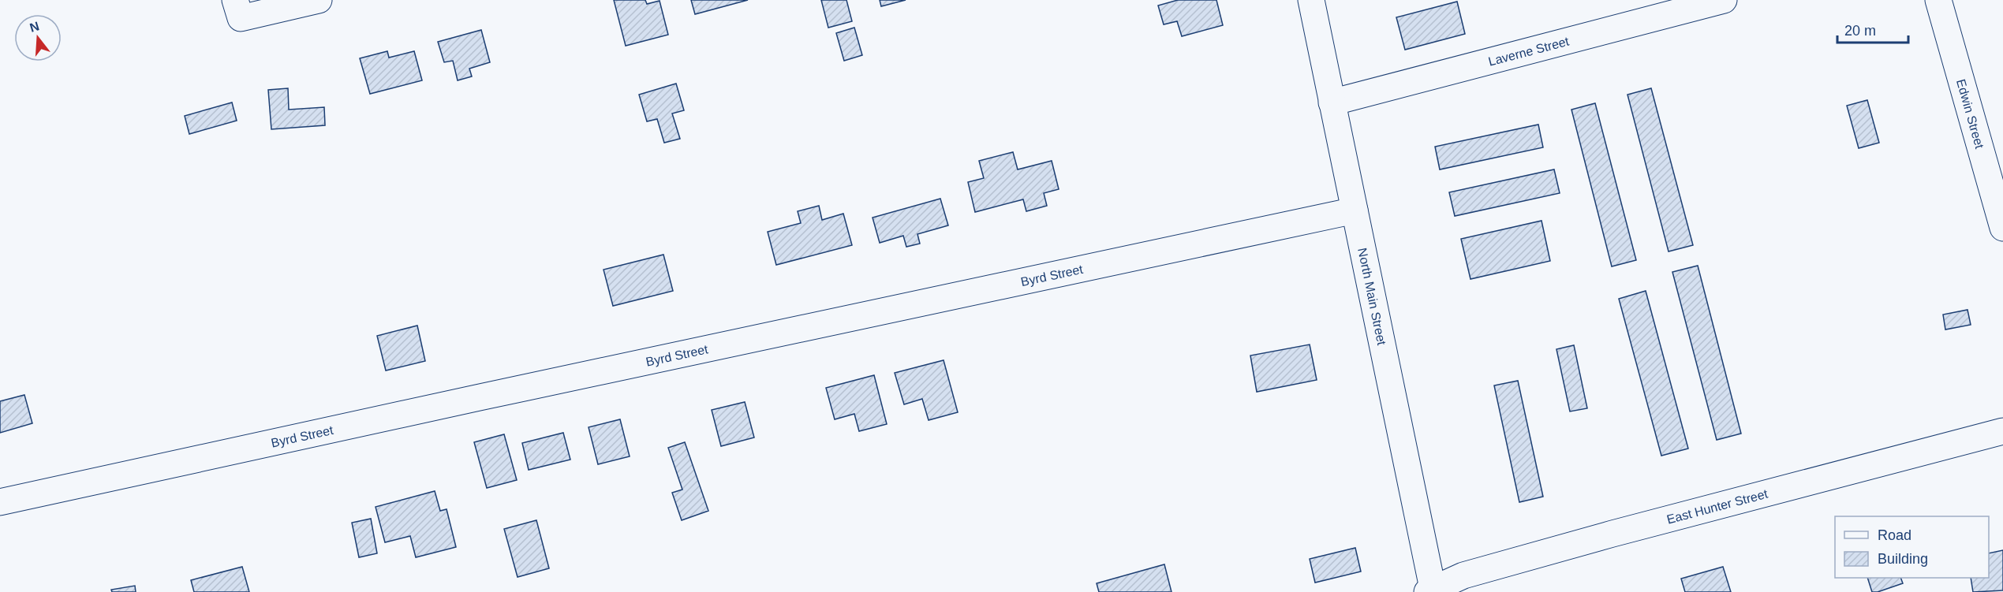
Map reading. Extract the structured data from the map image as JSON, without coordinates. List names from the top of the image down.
{
  "streets": {
    "street": [
      "Laverne Street",
      "Edwin Street",
      "Byrd Street",
      "North Main Street",
      "East Hunter Street"
    ]
  },
  "crossings": [
    ["Laverne Street", "North Main Street"],
    ["Byrd Street", "North Main Street"],
    ["North Main Street", "East Hunter Street"]
  ],
  "legend": ["Road", "Building"],
  "scale_bar": "20 m",
  "north": "top"
}
